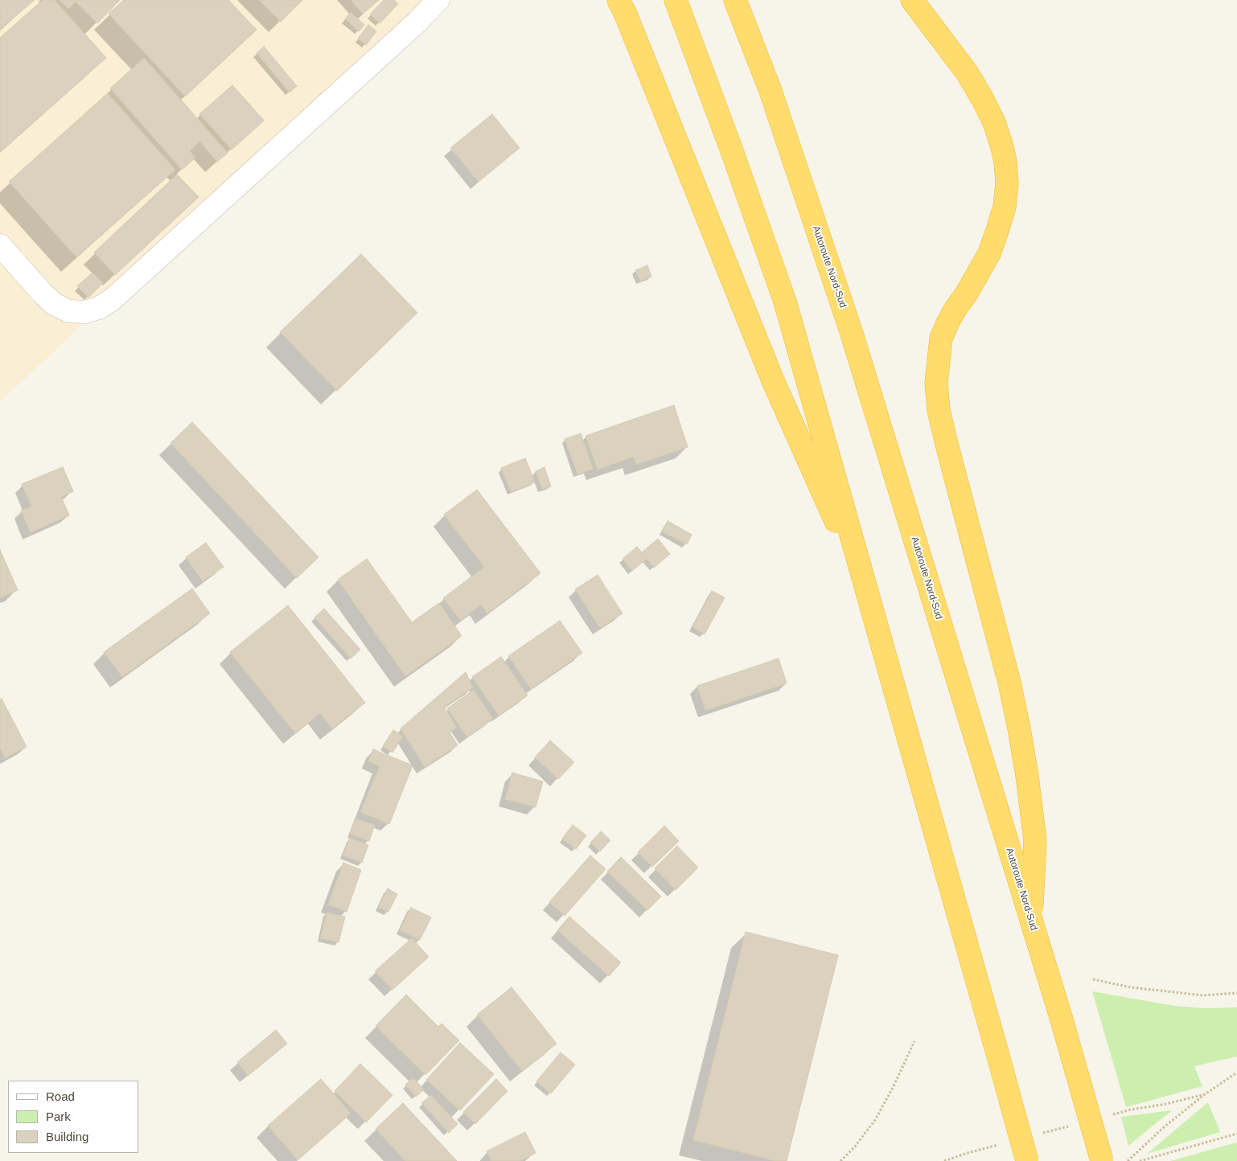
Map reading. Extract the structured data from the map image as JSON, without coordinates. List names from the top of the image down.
{
  "streets": {
    "highway": ["Autoroute Nord-Sud"]
  },
  "legend": ["Road", "Park", "Building"]
}
